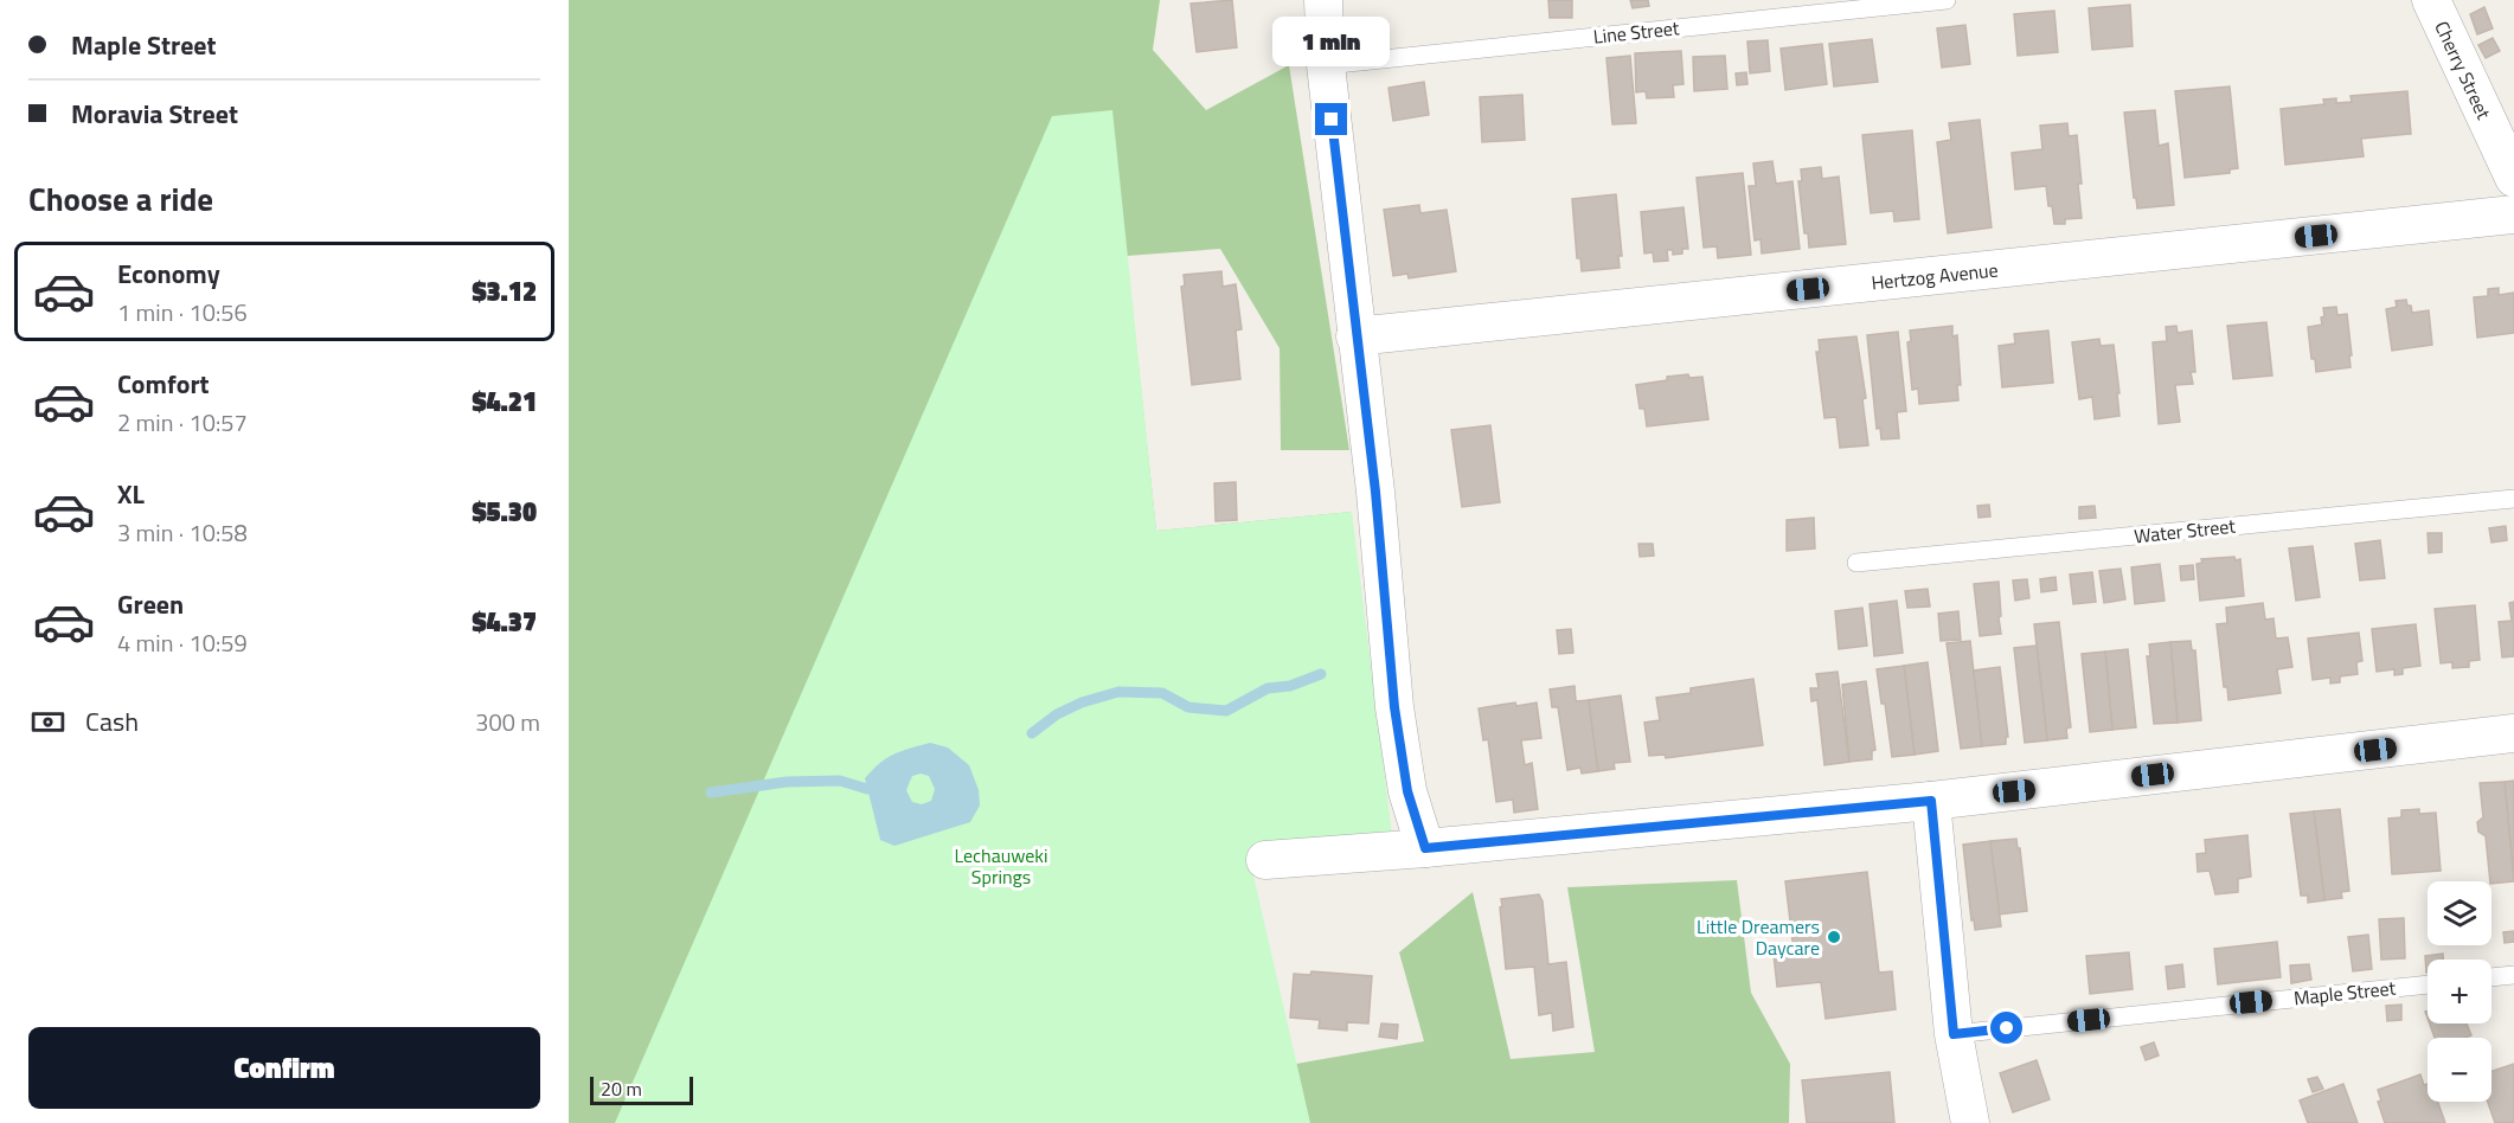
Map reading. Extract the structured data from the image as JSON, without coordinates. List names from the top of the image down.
{
  "streets": {
    "street": ["Cherry Street", "Hertzog Avenue"],
    "lane": ["Line Street", "Water Street", "Maple Street"]
  },
  "parks": ["Lechauweki Springs"],
  "places": ["Little Dreamers Daycare"],
  "scale_bar": "20 m",
  "page": {
    "banner": ["Maple Street", "Moravia Street"],
    "bubble": "1 min",
    "heading": "Choose a ride",
    "list": [
      {
        "name": "Economy",
        "note": "1 min · 10:56",
        "value": "$3.12"
      },
      {
        "name": "Comfort",
        "note": "2 min · 10:57",
        "value": "$4.21"
      },
      {
        "name": "XL",
        "note": "3 min · 10:58",
        "value": "$5.30"
      },
      {
        "name": "Green",
        "note": "4 min · 10:59",
        "value": "$4.37"
      }
    ],
    "pay": ["Cash", "300 m"],
    "map_buttons": ["+", "−"],
    "buttons": "Confirm",
    "scale": "20 m"
  }
}
